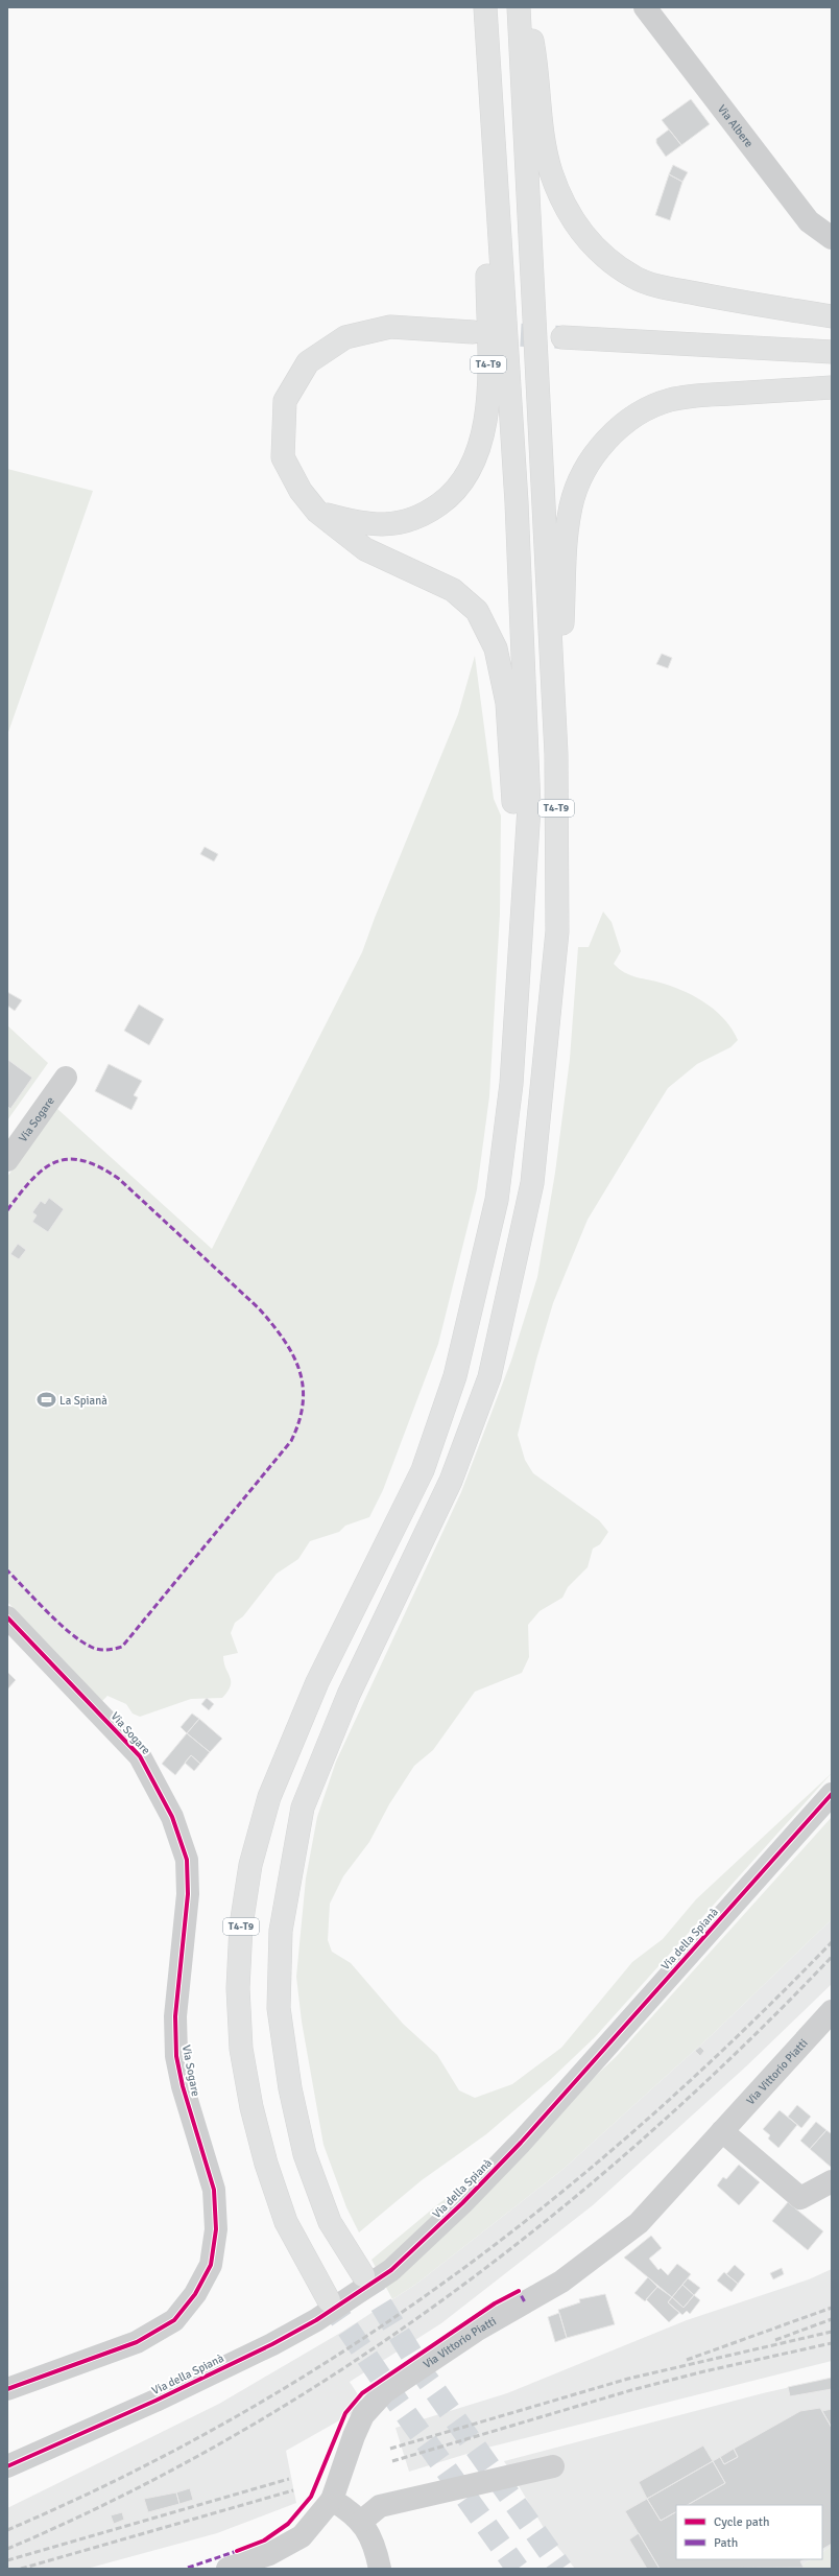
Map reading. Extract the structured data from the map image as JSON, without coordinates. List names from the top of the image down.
{
  "streets": {
    "highway": ["T4-T9"],
    "street": [
      "Via Albere",
      "Via Sogare",
      "Via della Spianà",
      "Via Vittorio Piatti"
    ]
  },
  "places": {
    "sports": ["La Spianà"]
  },
  "legend": ["Cycle path", "Path"]
}
